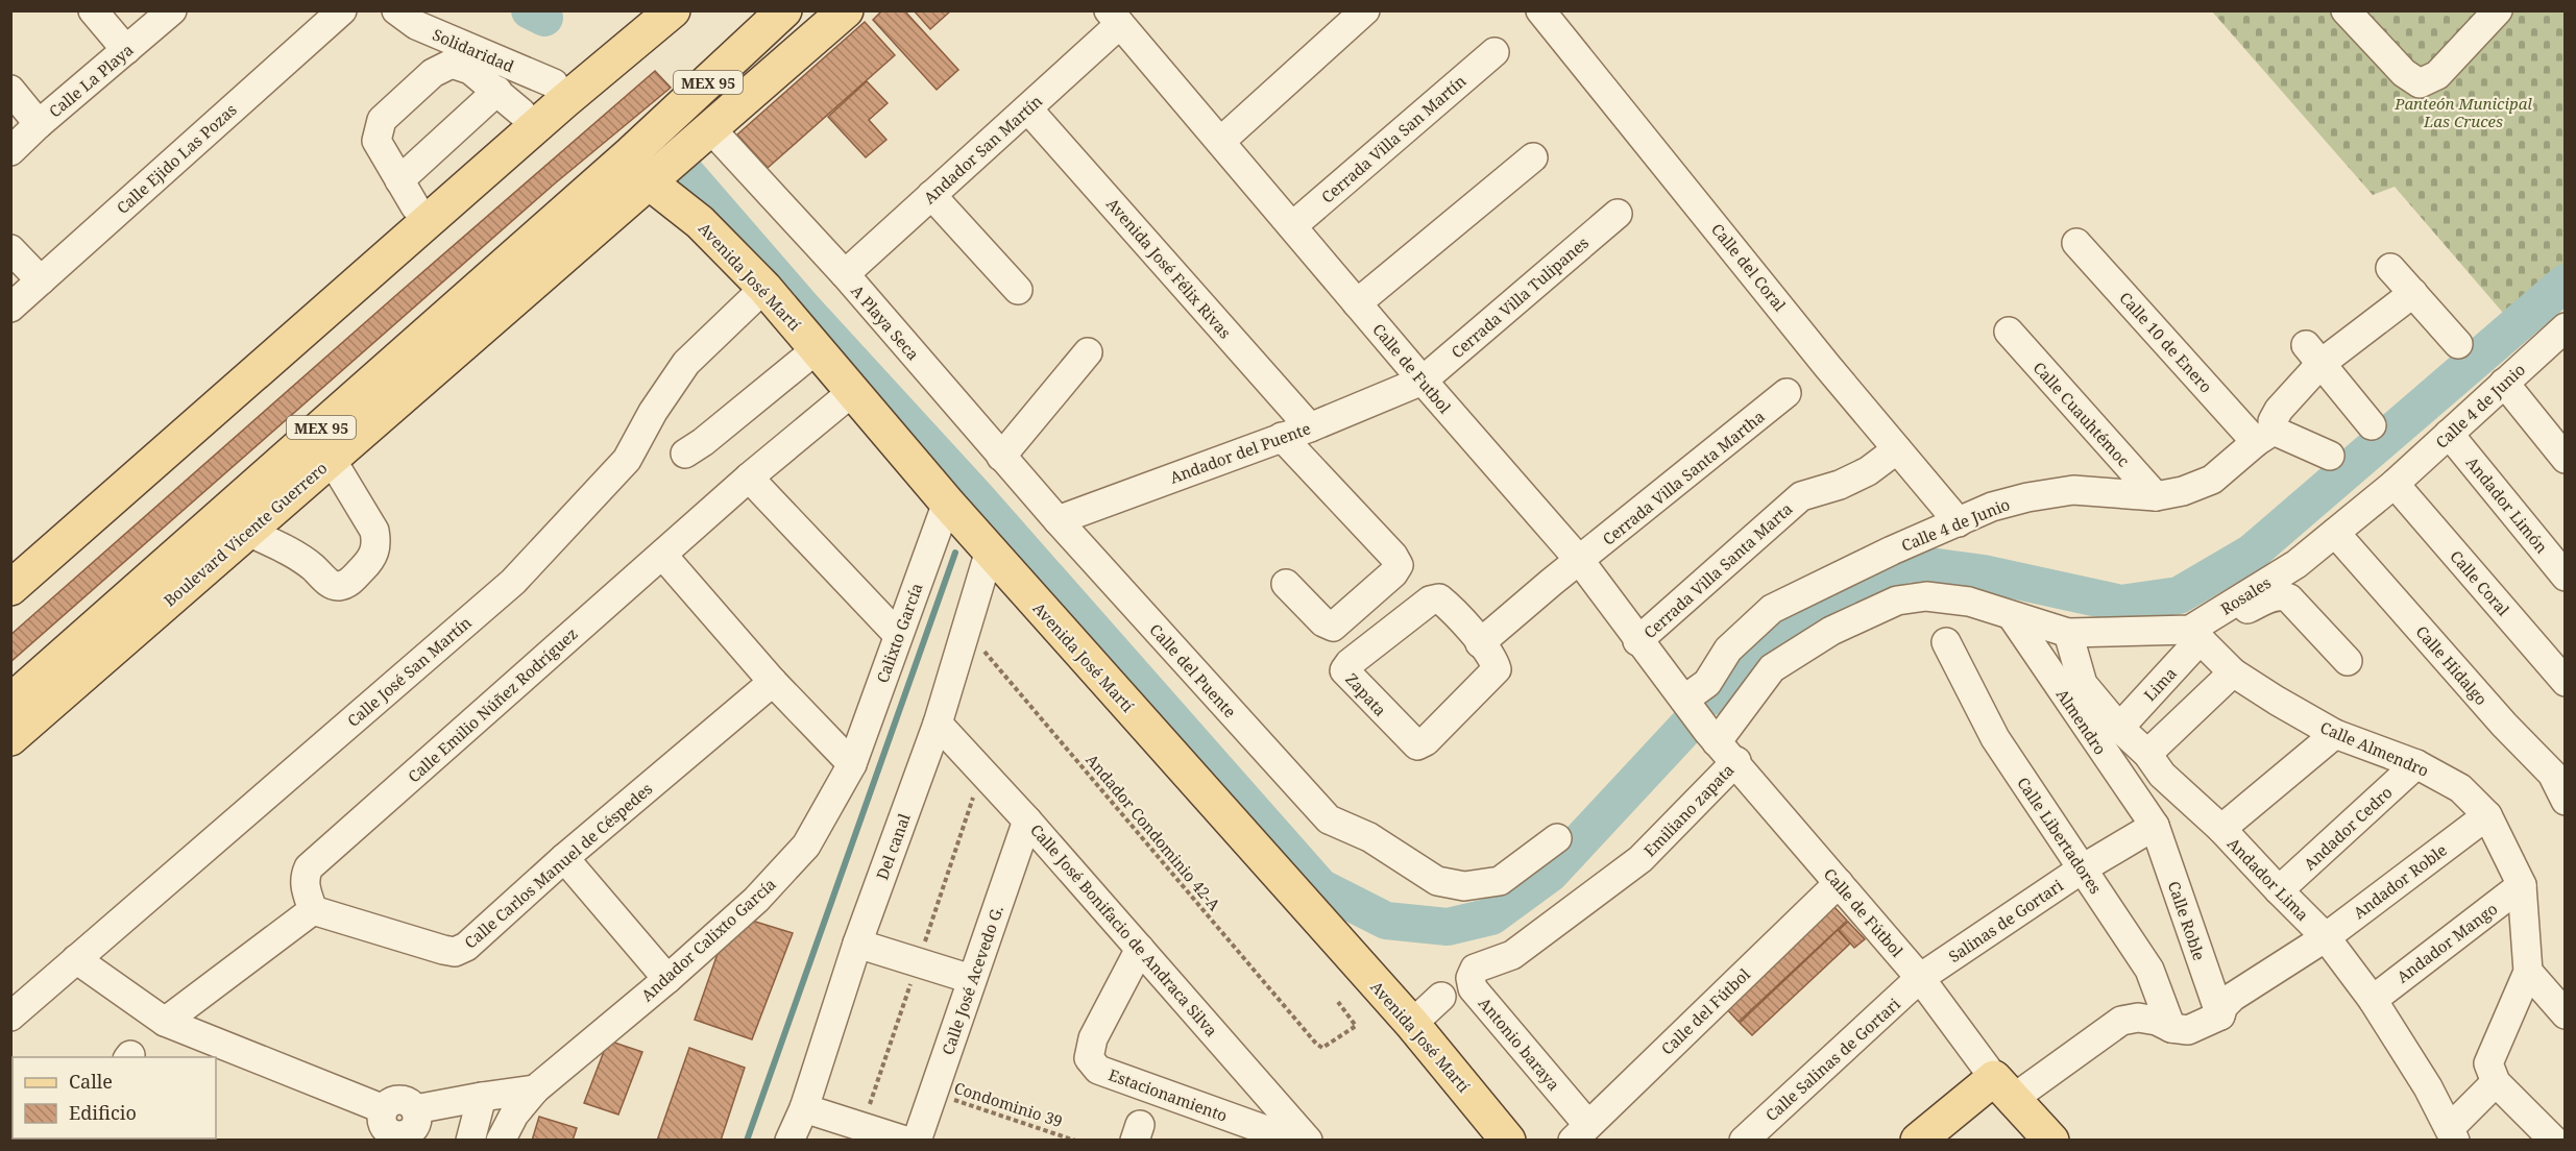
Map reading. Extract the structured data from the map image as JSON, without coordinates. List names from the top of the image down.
{
  "streets": {
    "main road": ["MEX 95", "Avenida José Martí", "Boulevard Vicente Guerrero"],
    "street": [
      "Solidaridad",
      "Calle La Playa",
      "Cerrada Villa San Martín",
      "Andador San Martín",
      "Calle Ejido Las Pozas",
      "Calle del Coral",
      "Avenida José Félix Rivas",
      "Cerrada Villa Tulipanes",
      "A Playa Seca",
      "Calle 10 de Enero",
      "Calle de Futbol",
      "Calle 4 de Junio",
      "Calle Cuauhtémoc",
      "Andador del Puente",
      "Cerrada Villa Santa Martha",
      "Andador Limón",
      "Cerrada Villa Santa Marta",
      "Calle Coral",
      "Rosales",
      "Calixto García",
      "Calle Hidalgo",
      "Calle del Puente",
      "Calle José San Martín",
      "Lima",
      "Zapata",
      "Calle Emilio Núñez Rodríguez",
      "Almendro",
      "Calle Almendro",
      "Emiliano zapata",
      "Andador Cedro",
      "Calle Libertadores",
      "Del canal",
      "Calle Carlos Manuel de Céspedes",
      "Andador Lima",
      "Andador Roble",
      "Calle de Fútbol",
      "Salinas de Gortari",
      "Calle Roble",
      "Calle José Bonifacio de Andraca Silva",
      "Andador Calixto García",
      "Andador Mango",
      "Calle José Acevedo G.",
      "Calle del Fútbol",
      "Antonio baraya",
      "Calle Salinas de Gortari",
      "Estacionamiento"
    ],
    "path": ["Andador Condominio 42-A", "Condominio 39"]
  },
  "crossings": [
    ["Cerrada Villa San Martín", "Calle de Futbol"],
    ["Andador San Martín", "Avenida José Félix Rivas"],
    ["Andador San Martín", "A Playa Seca"],
    ["Andador San Martín", "Calle de Futbol"],
    ["Calle del Coral", "Calle 4 de Junio"],
    ["Calle del Coral", "Cerrada Villa Santa Marta"],
    ["Avenida José Félix Rivas", "Andador del Puente"],
    ["Avenida José Martí", "Boulevard Vicente Guerrero"],
    ["Avenida José Martí", "Calixto García"],
    ["Avenida José Martí", "Calle José San Martín"],
    ["Avenida José Martí", "Calle Emilio Núñez Rodríguez"],
    ["Avenida José Martí", "Del canal"],
    ["Cerrada Villa Tulipanes", "Calle de Futbol"],
    ["Cerrada Villa Tulipanes", "Andador del Puente"],
    ["A Playa Seca", "Andador del Puente"],
    ["A Playa Seca", "Boulevard Vicente Guerrero"],
    ["A Playa Seca", "Calle del Puente"],
    ["Calle 10 de Enero", "Calle 4 de Junio"],
    ["Calle de Futbol", "Calle 4 de Junio"],
    ["Calle de Futbol", "Andador del Puente"],
    ["Calle de Futbol", "Cerrada Villa Santa Martha"],
    ["Calle de Futbol", "Cerrada Villa Santa Marta"],
    ["Calle de Futbol", "Emiliano zapata"],
    ["Calle de Futbol", "Calle de Fútbol"],
    ["Calle 4 de Junio", "Calle Cuauhtémoc"],
    ["Calle 4 de Junio", "Andador Limón"],
    ["Calle 4 de Junio", "Calle Coral"],
    ["Calle 4 de Junio", "Rosales"],
    ["Andador del Puente", "Calle del Puente"],
    ["Calle Coral", "Rosales"],
    ["Rosales", "Calle Hidalgo"],
    ["Rosales", "Lima"],
    ["Rosales", "Calle Almendro"],
    ["Calixto García", "Andador Calixto García"],
    ["Lima", "Calle Almendro"],
    ["Lima", "Andador Lima"],
    ["Calle Emilio Núñez Rodríguez", "Calle Carlos Manuel de Céspedes"],
    ["Almendro", "Emiliano zapata"],
    ["Almendro", "Salinas de Gortari"],
    ["Almendro", "Calle Roble"],
    ["Calle Almendro", "Andador Cedro"],
    ["Calle Almendro", "Andador Roble"],
    ["Calle Almendro", "Andador Mango"],
    ["Emiliano zapata", "Andador Lima"],
    ["Emiliano zapata", "Calle de Fútbol"],
    ["Emiliano zapata", "Antonio baraya"],
    ["Andador Cedro", "Andador Lima"],
    ["Andador Condominio 42-A", "Del canal"],
    ["Calle Libertadores", "Salinas de Gortari"],
    ["Del canal", "Calle José Bonifacio de Andraca Silva"],
    ["Andador Lima", "Andador Roble"],
    ["Andador Lima", "Andador Mango"],
    ["Andador Roble", "Calle Roble"],
    ["Calle de Fútbol", "Salinas de Gortari"],
    ["Calle de Fútbol", "Calle del Fútbol"],
    ["Calle de Fútbol", "Calle Salinas de Gortari"],
    ["Salinas de Gortari", "Calle Roble"],
    ["Salinas de Gortari", "Calle Salinas de Gortari"],
    ["Calle José Bonifacio de Andraca Silva", "Calle José Acevedo G."],
    ["Calle José Bonifacio de Andraca Silva", "Estacionamiento"],
    ["Calle José Acevedo G.", "Condominio 39"],
    ["Calle del Fútbol", "Antonio baraya"]
  ],
  "parks": ["Panteón Municipal Las Cruces"],
  "legend": ["Calle", "Edificio"]
}
